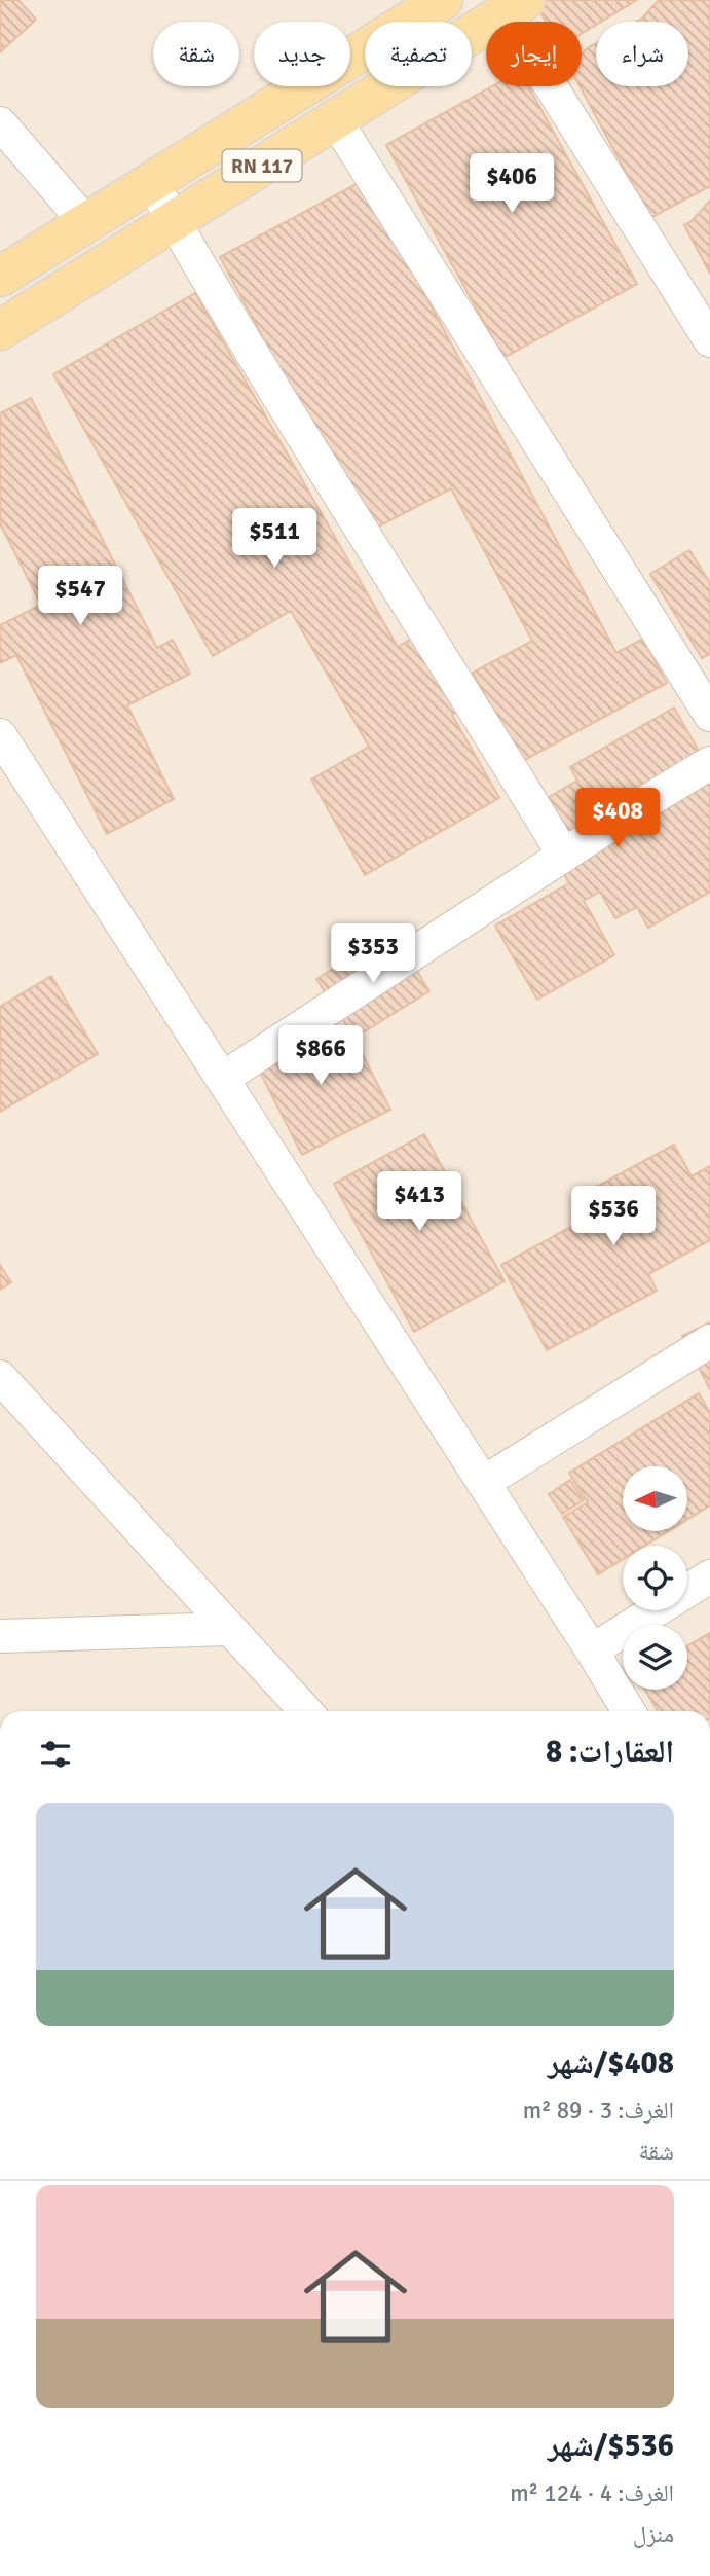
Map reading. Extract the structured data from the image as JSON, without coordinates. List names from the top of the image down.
{
  "streets": {
    "main road": ["RN 117"]
  },
  "north": "left",
  "page": {
    "chip": [
      "شراء",
      "إيجار",
      "تصفية",
      "جديد",
      "شقة"
    ],
    "price": [
      "$406",
      "$511",
      "$547",
      "$408",
      "$353",
      "$866",
      "$413",
      "$536"
    ],
    "heading": "العقارات: 8",
    "list": [
      {
        "name": "$408/شهر",
        "note": "الغرف: 3 · 89 m² · شقة"
      },
      {
        "name": "$536/شهر",
        "note": "الغرف: 4 · 124 m² · منزل"
      }
    ]
  }
}
